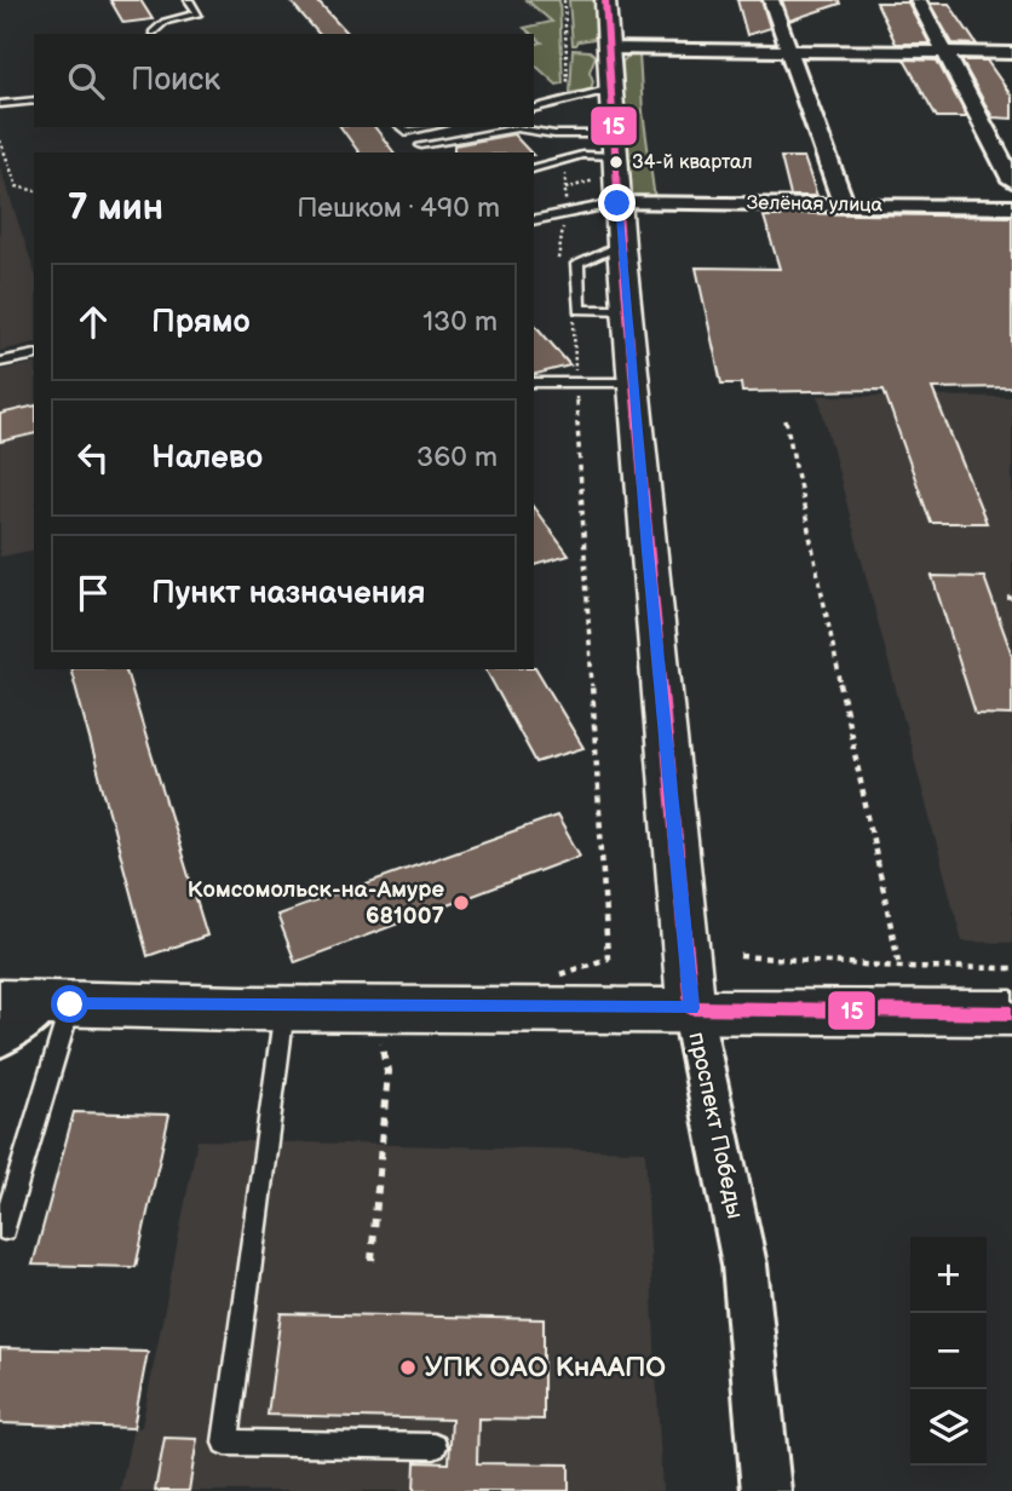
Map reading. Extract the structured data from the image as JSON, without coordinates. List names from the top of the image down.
{
  "streets": {
    "street": ["Зелёная улица", "проспект Победы"]
  },
  "crossings": [
    ["Зелёная улица", "проспект Победы"]
  ],
  "places": ["34-й квартал", "Комсомольск-на-Амуре 681007", "УПК ОАО КнААПО"],
  "lines": ["transit line 15"],
  "page": {
    "search": "Поиск",
    "heading": ["7 мин", "Пешком · 490 m"],
    "list": [
      ["Прямо", "130 m"],
      ["Налево", "360 m"],
      "Пункт назначения"
    ],
    "map_buttons": ["+", "−"]
  }
}
